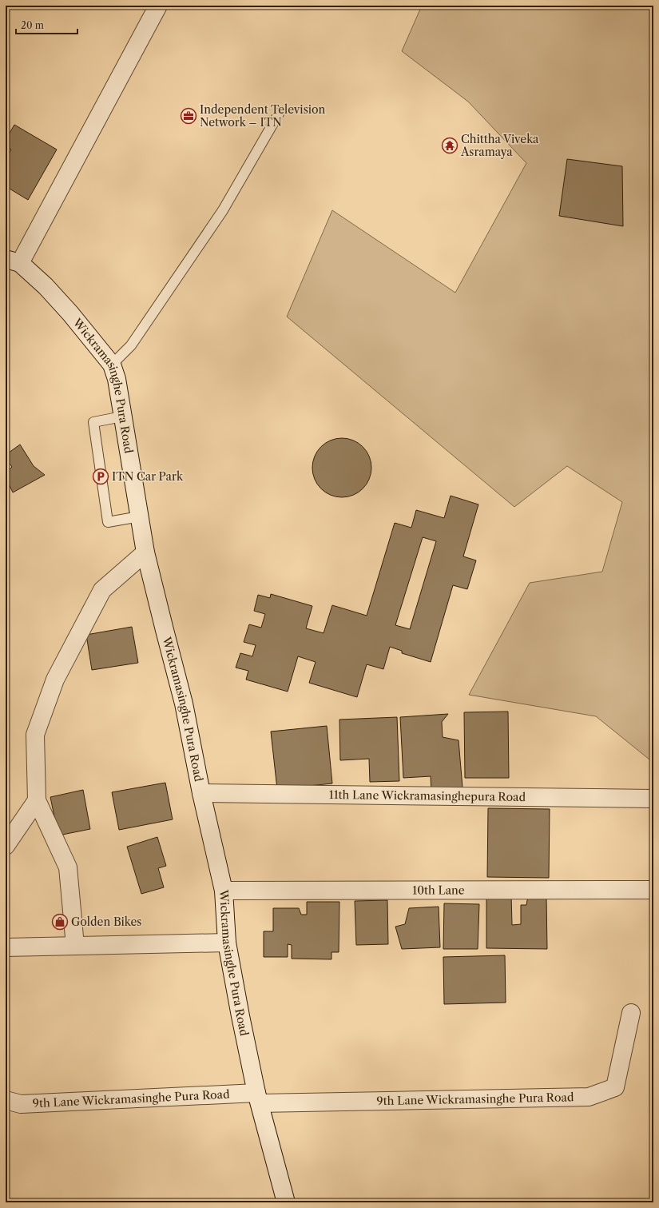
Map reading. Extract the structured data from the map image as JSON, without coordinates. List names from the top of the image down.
{
  "streets": {
    "street": [
      "Wickramasinghe Pura Road",
      "11th Lane Wickramasinghepura Road",
      "10th Lane",
      "9th Lane Wickramasinghe Pura Road"
    ]
  },
  "crossings": [
    ["Wickramasinghe Pura Road", "11th Lane Wickramasinghepura Road"],
    ["Wickramasinghe Pura Road", "10th Lane"],
    ["Wickramasinghe Pura Road", "9th Lane Wickramasinghe Pura Road"]
  ],
  "places": {
    "office": ["Independent Television Network – ITN"],
    "temple": ["Chittha Viveka Asramaya"],
    "parking": ["ITN Car Park"],
    "shop": ["Golden Bikes"]
  },
  "scale_bar": "20 m"
}
